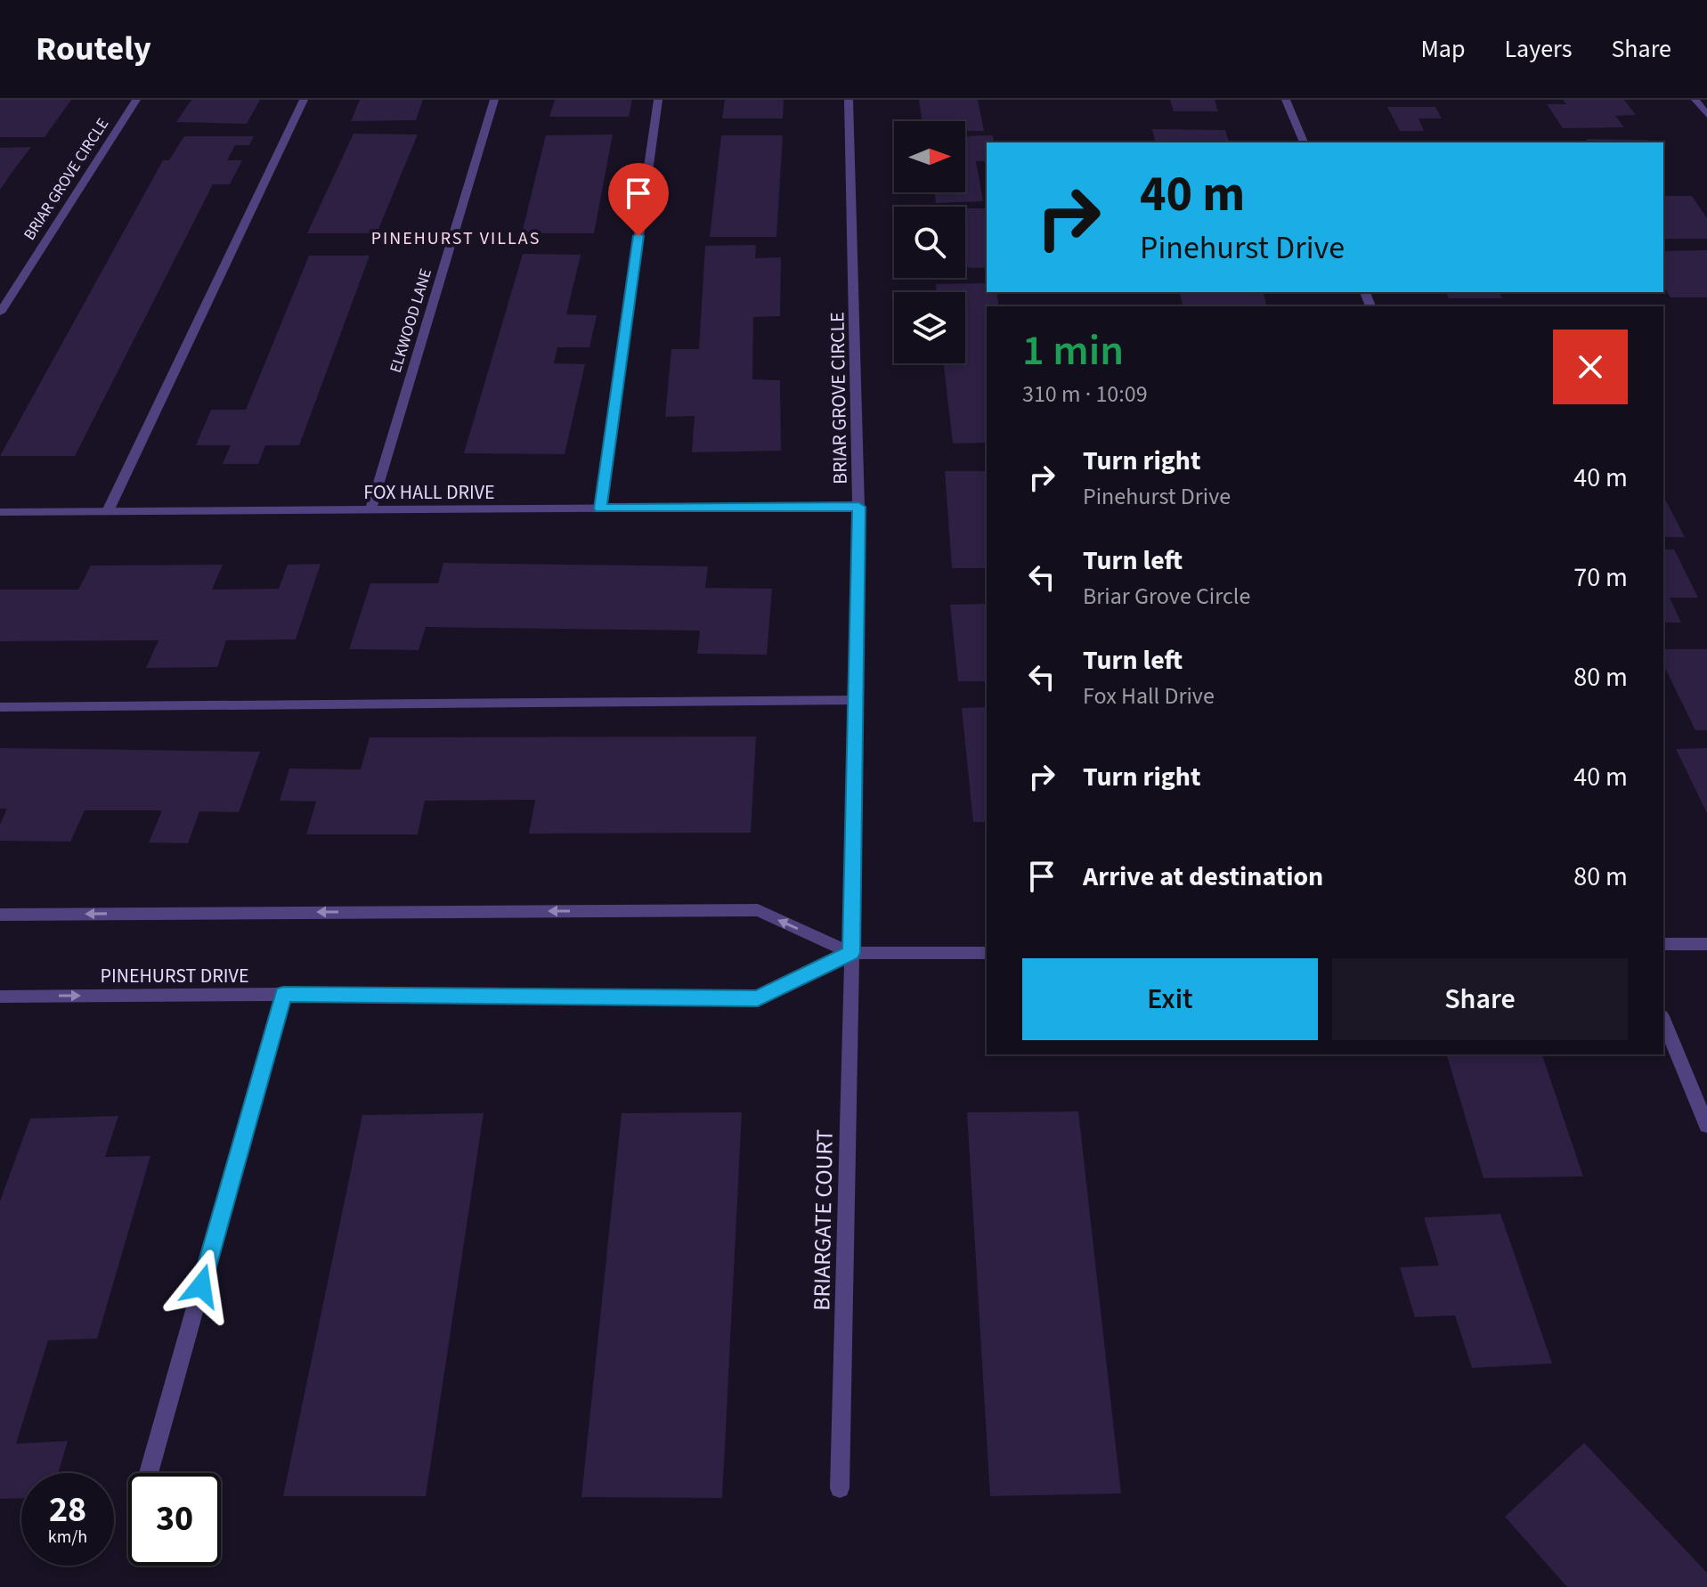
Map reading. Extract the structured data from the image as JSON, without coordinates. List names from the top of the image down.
{
  "streets": {
    "street": [
      "BRIAR GROVE CIRCLE",
      "ELKWOOD LANE",
      "FOX HALL DRIVE",
      "PINEHURST DRIVE",
      "BRIARGATE COURT"
    ]
  },
  "crossings": [
    ["BRIAR GROVE CIRCLE", "FOX HALL DRIVE"],
    ["BRIAR GROVE CIRCLE", "PINEHURST DRIVE"],
    ["BRIAR GROVE CIRCLE", "BRIARGATE COURT"],
    ["ELKWOOD LANE", "FOX HALL DRIVE"],
    ["PINEHURST DRIVE", "BRIARGATE COURT"]
  ],
  "districts": ["PINEHURST VILLAS"],
  "north": "right",
  "page": {
    "header": "Routely",
    "nav": ["Map", "Layers", "Share"],
    "turn": ["40 m", "Pinehurst Drive"],
    "heading": ["1 min", "310 m · 10:09"],
    "list": [
      {
        "name": "Turn right",
        "note": "Pinehurst Drive",
        "value": "40 m"
      },
      {
        "name": "Turn left",
        "note": "Briar Grove Circle",
        "value": "70 m"
      },
      {
        "name": "Turn left",
        "note": "Fox Hall Drive",
        "value": "80 m"
      },
      {
        "name": "Turn right",
        "value": "40 m"
      },
      {
        "name": "Arrive at destination",
        "value": "80 m"
      }
    ],
    "buttons": ["Exit", "Share"],
    "speed": "28 km/h",
    "limit": "30"
  }
}
